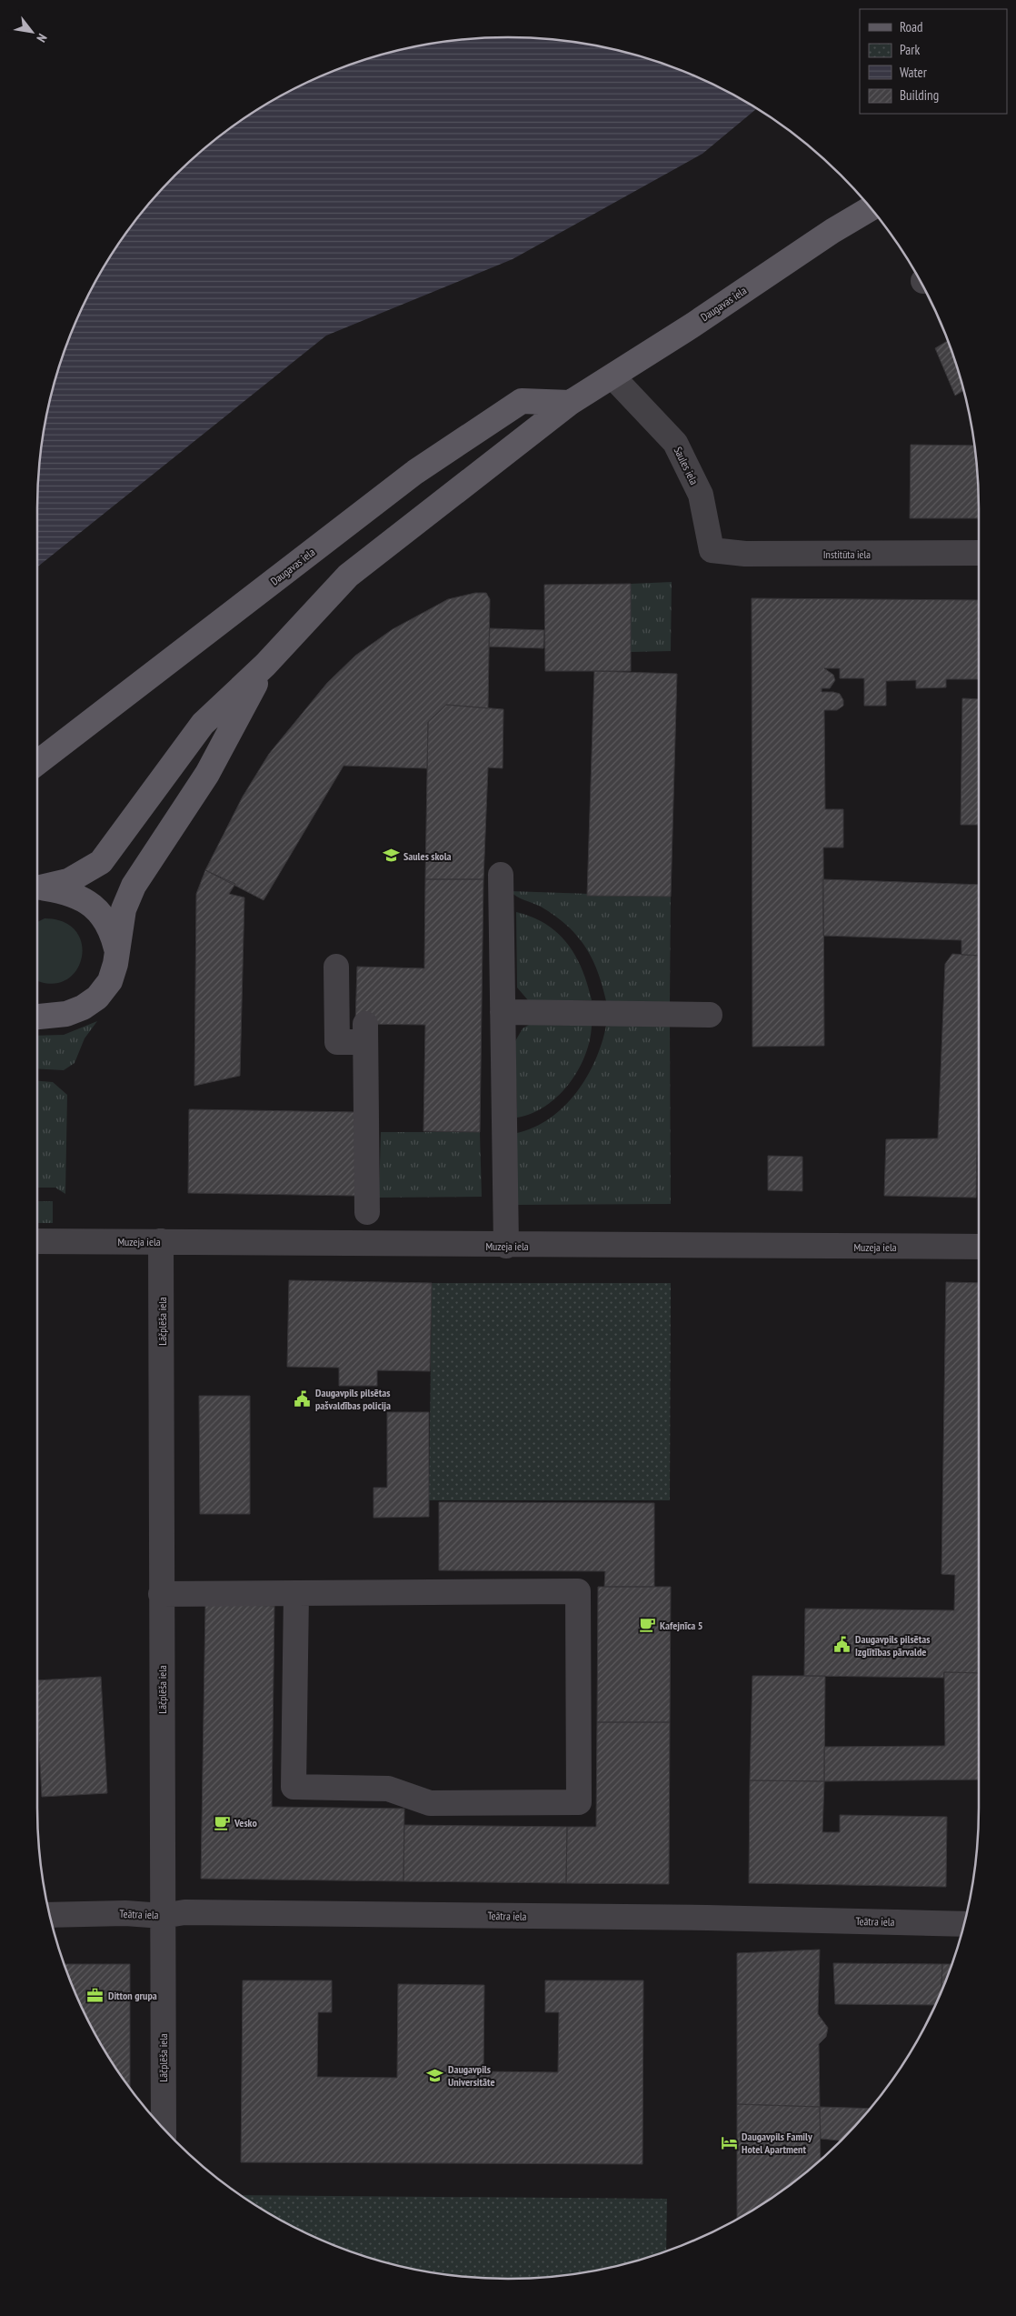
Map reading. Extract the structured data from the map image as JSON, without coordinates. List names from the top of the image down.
{
  "streets": {
    "main road": ["Daugavas iela"],
    "street": [
      "Saules iela",
      "Institūta iela",
      "Muzeja iela",
      "Lāčplēša iela",
      "Teātra iela"
    ]
  },
  "crossings": [
    ["Daugavas iela", "Saules iela"],
    ["Saules iela", "Institūta iela"],
    ["Muzeja iela", "Lāčplēša iela"],
    ["Lāčplēša iela", "Teātra iela"]
  ],
  "places": {
    "school or university": ["Saules skola", "Daugavpils Universitāte"],
    "public building": ["Daugavpils pilsētas pašvaldības policija", "Daugavpils pilsētas Izglītības pārvalde"],
    "cafe": ["Kafejnīca 5", "Vesko"],
    "office": ["Ditton grupa"],
    "hotel": ["Daugavpils Family Hotel Apartment"]
  },
  "legend": [
    "Road",
    "Park",
    "Water",
    "Building"
  ],
  "north": "bottom right"
}
